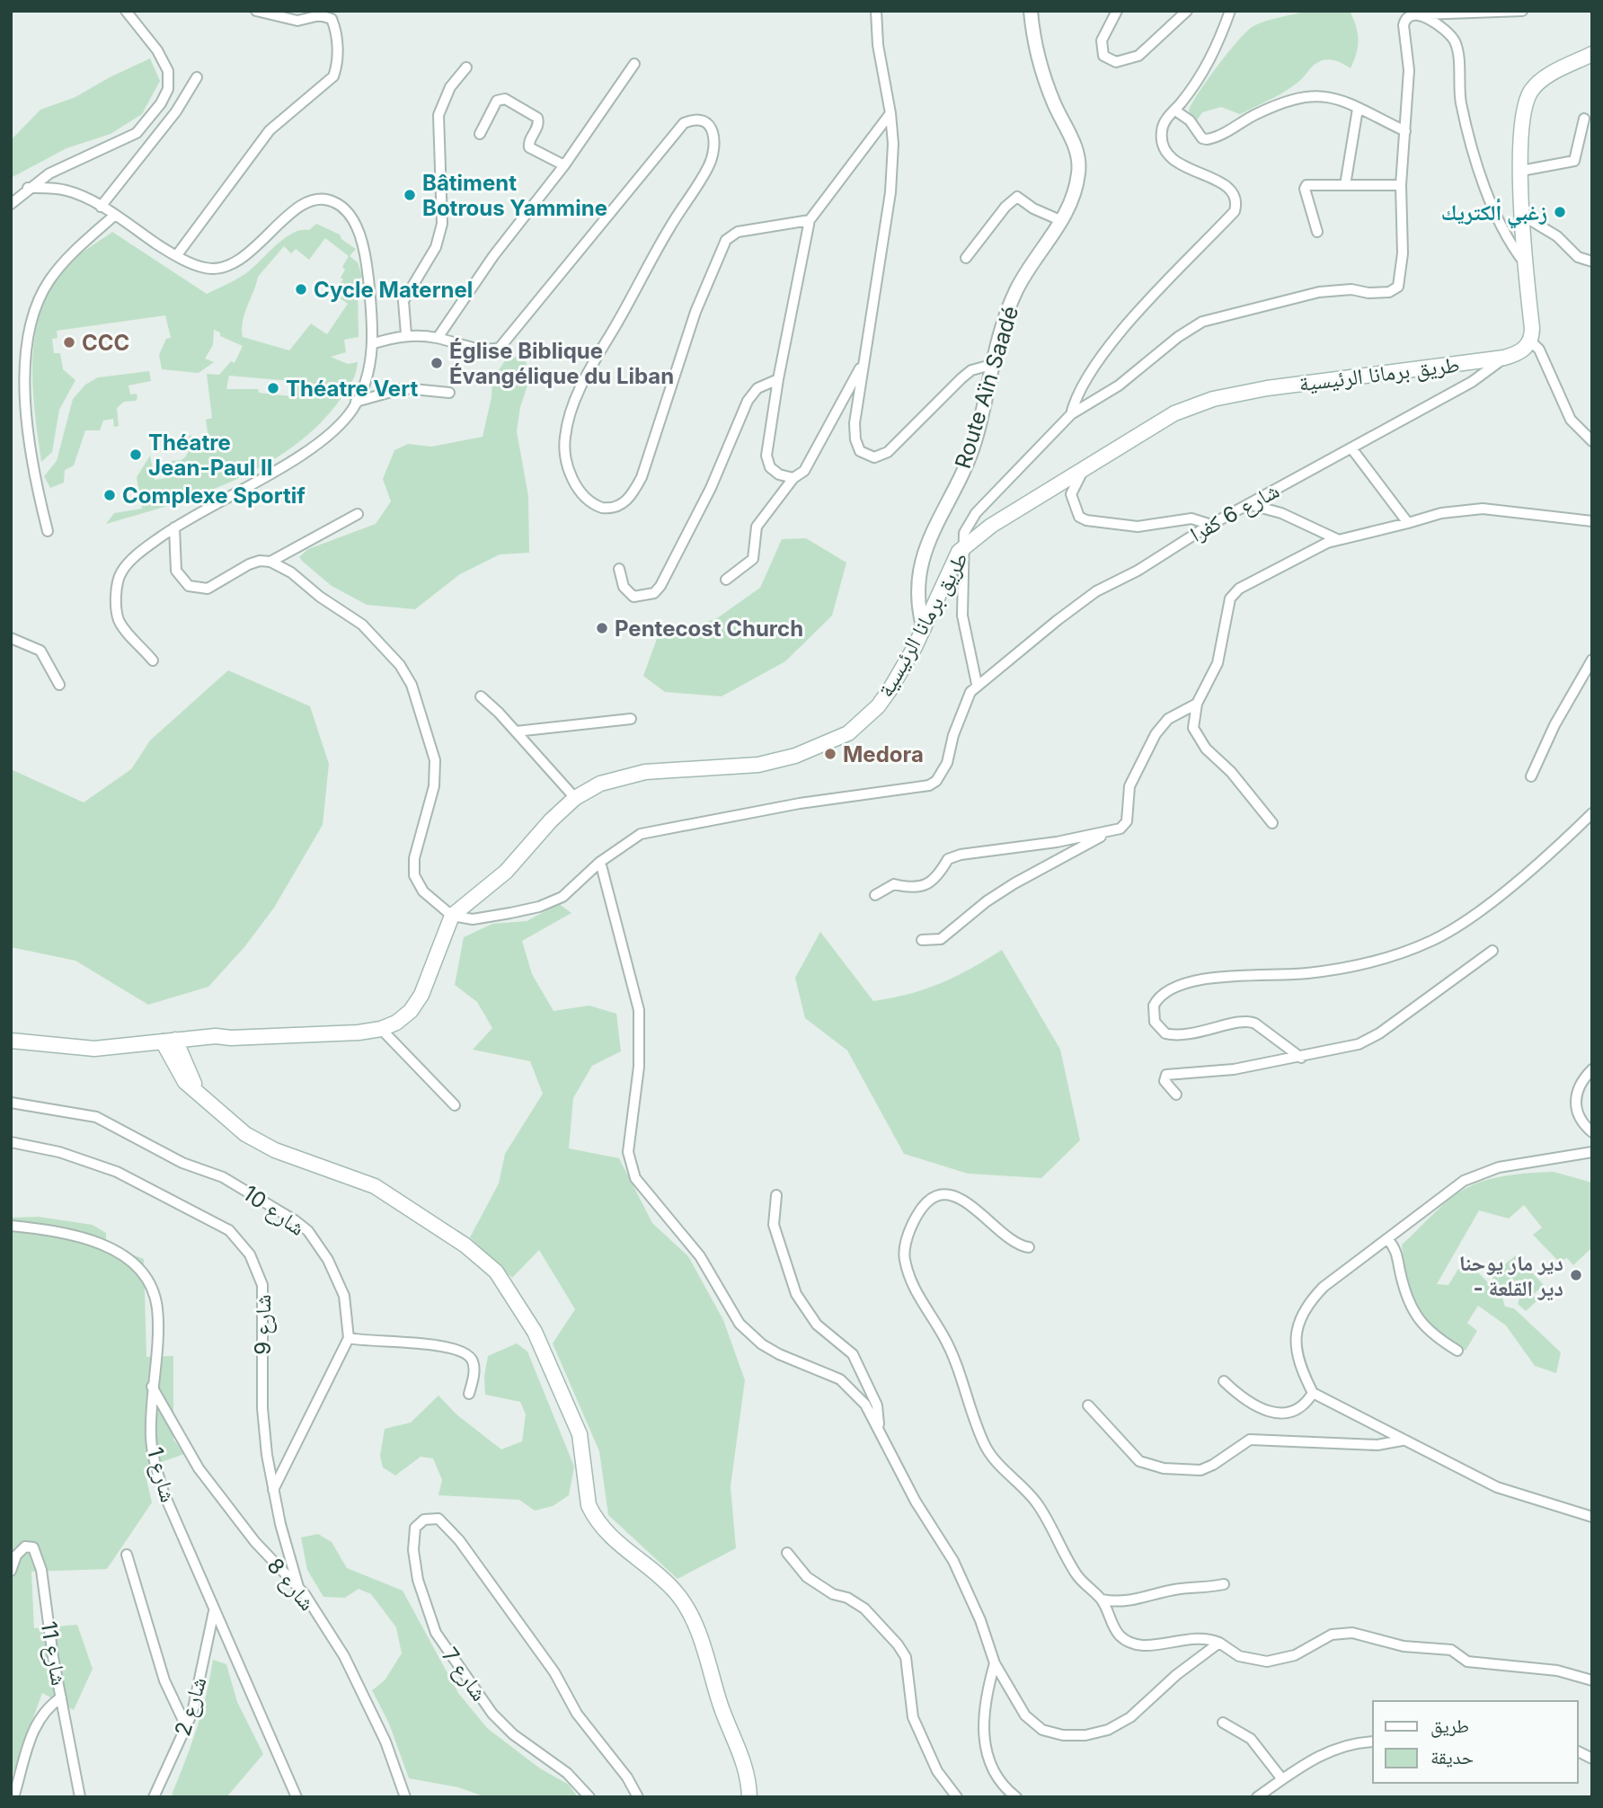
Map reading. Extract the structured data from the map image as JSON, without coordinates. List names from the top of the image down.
{
  "streets": {
    "main road": ["طريق برمانا الرئيسية"],
    "street": [
      "Route Aïn Saadé",
      "شارع 6 كفرا",
      "شارع 10",
      "شارع 9",
      "شارع 1",
      "شارع 8",
      "شارع 11",
      "شارع 7",
      "شارع 2"
    ]
  },
  "crossings": [
    ["طريق برمانا الرئيسية", "Route Aïn Saadé"],
    ["طريق برمانا الرئيسية", "شارع 6 كفرا"],
    ["شارع 9", "شارع 8"],
    ["شارع 1", "شارع 8"],
    ["شارع 1", "شارع 2"]
  ],
  "places": [
    "Bâtiment Botrous Yammine",
    "زغبي ألكتريك",
    "Cycle Maternel",
    "CCC",
    "Église Biblique Évangélique du Liban",
    "Théatre Vert",
    "Théatre Jean-Paul II",
    "Complexe Sportif",
    "Pentecost Church",
    "Medora",
    "دير مار يوحنا - دير القلعة"
  ],
  "legend": ["طريق", "حديقة"]
}
